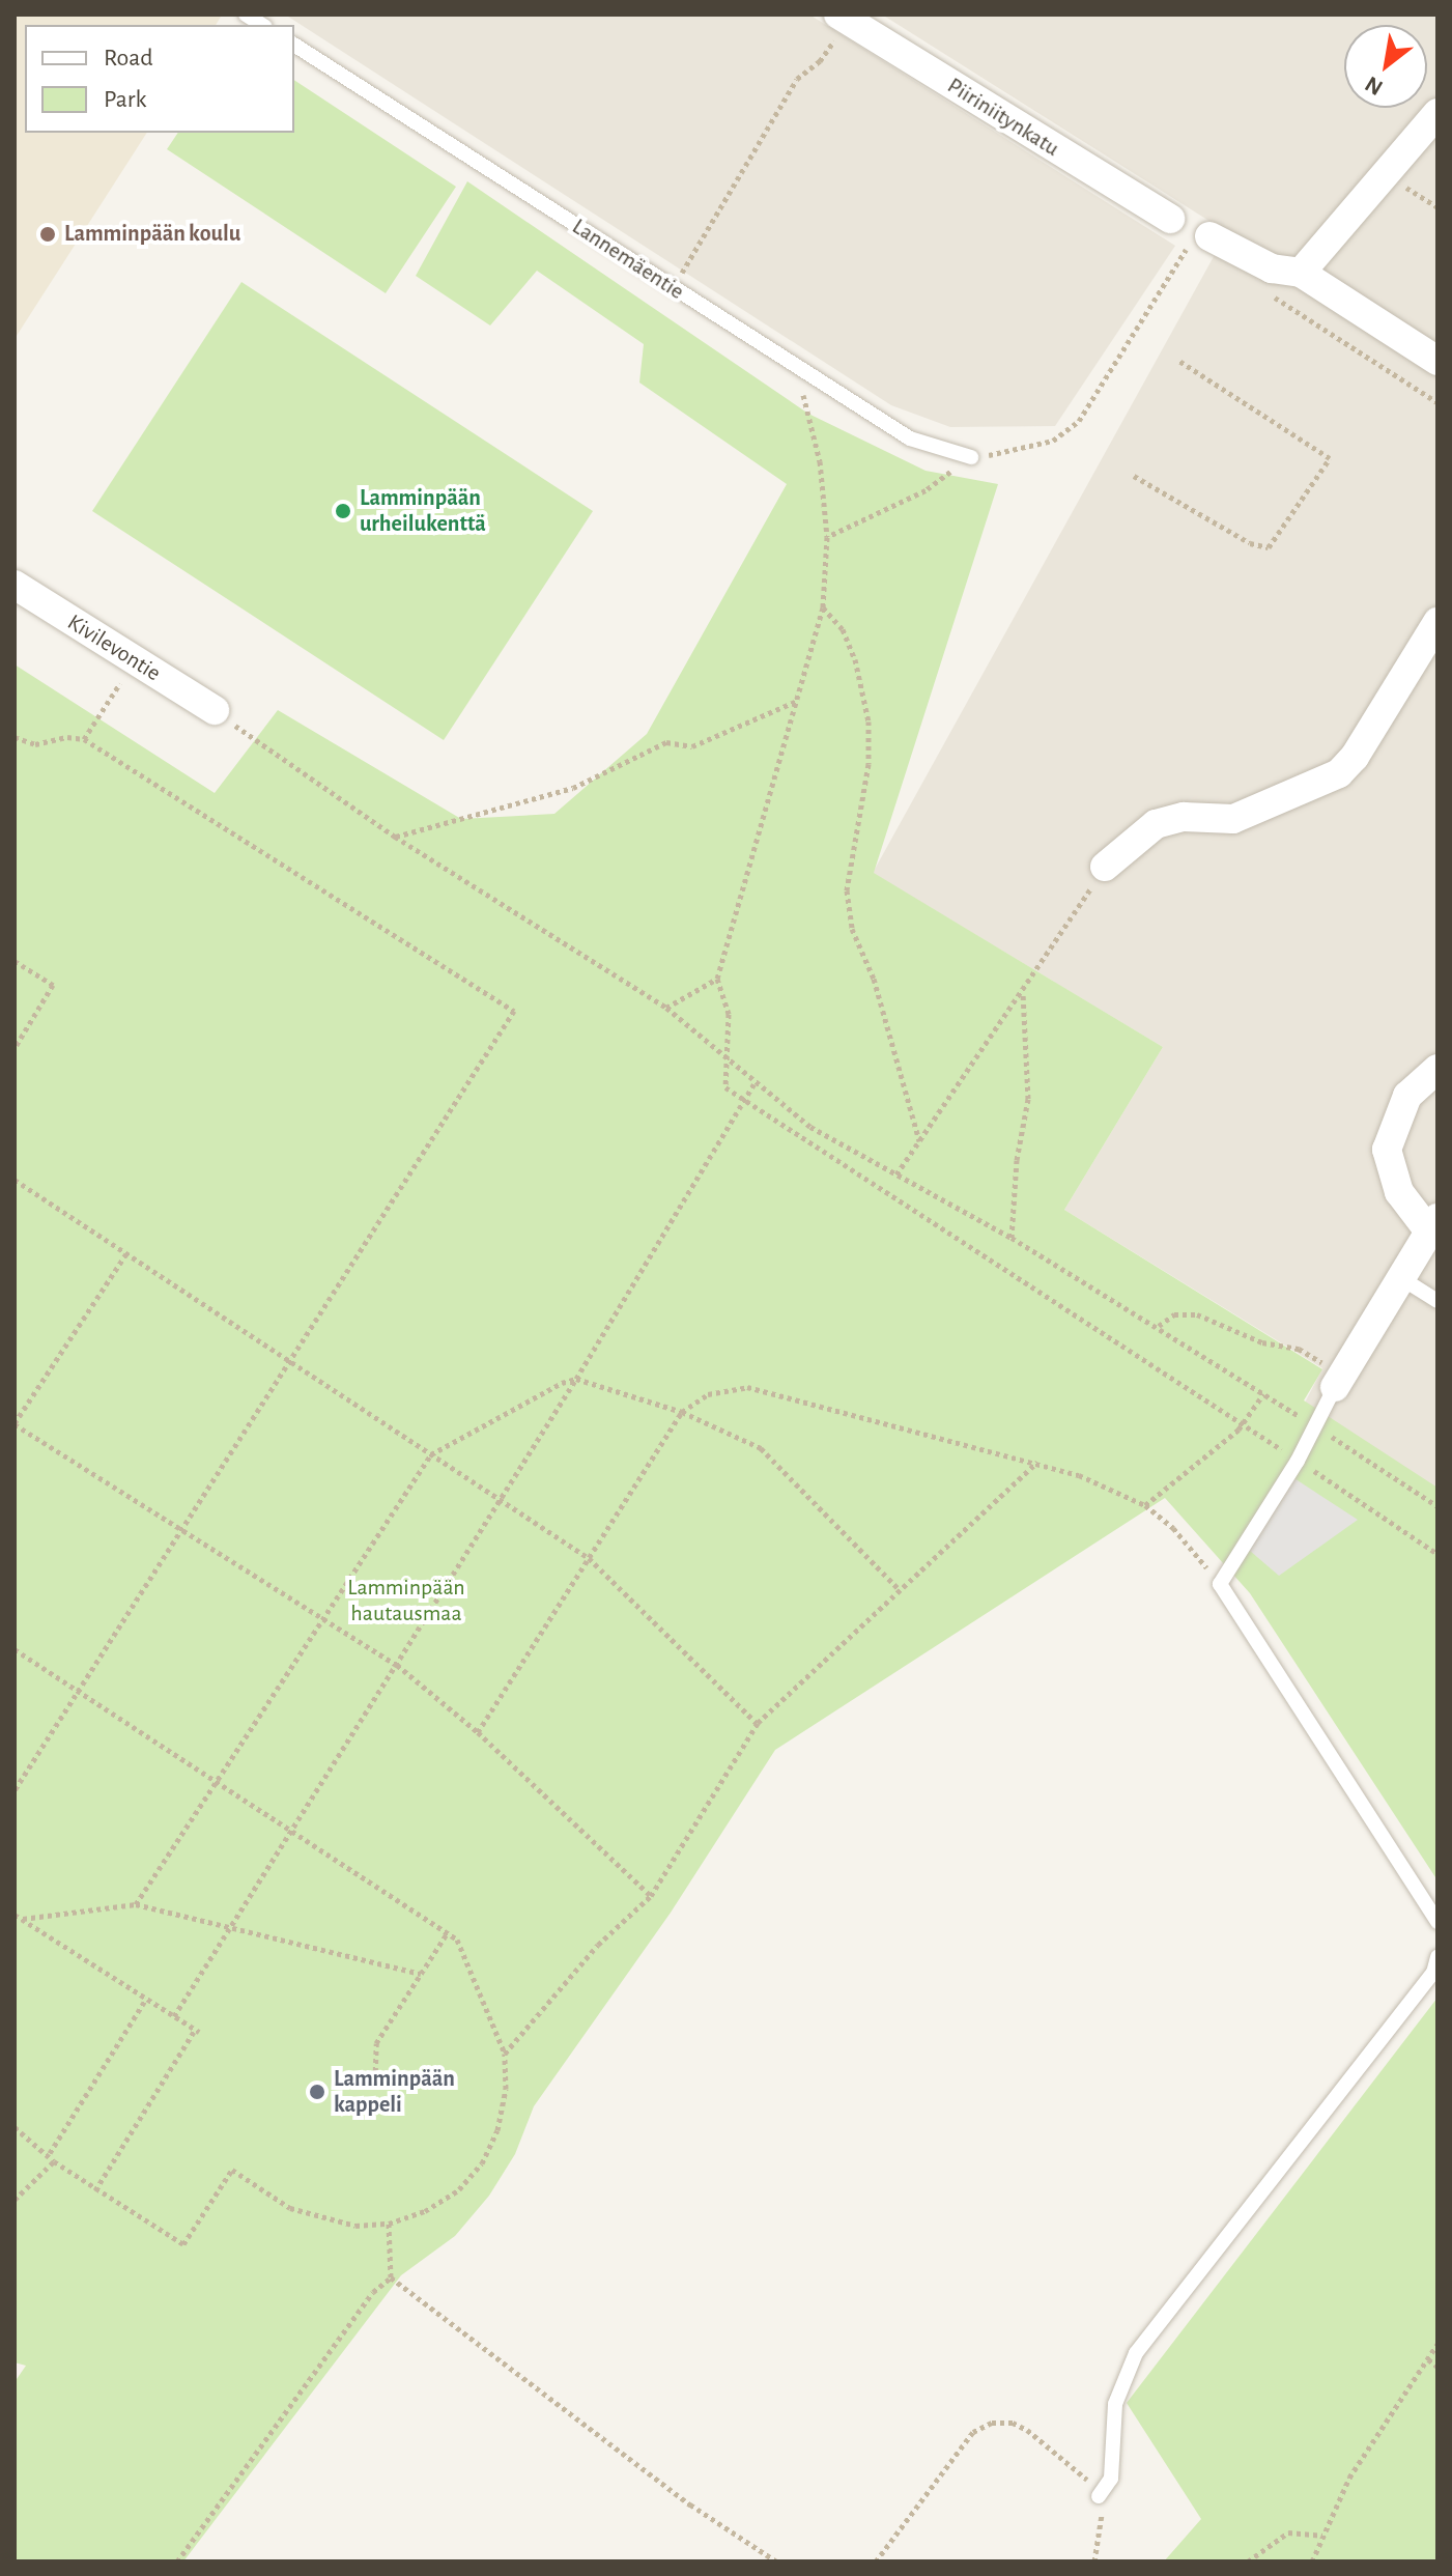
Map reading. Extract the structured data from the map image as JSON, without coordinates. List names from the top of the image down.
{
  "streets": {
    "street": ["Piiriniitynkatu", "Kivilevontie"],
    "lane": ["Lannemäentie"]
  },
  "parks": ["Lamminpään hautausmaa"],
  "places": ["Lamminpään koulu", "Lamminpään urheilukenttä", "Lamminpään kappeli"],
  "legend": ["Road", "Park"],
  "north": "bottom left"
}
